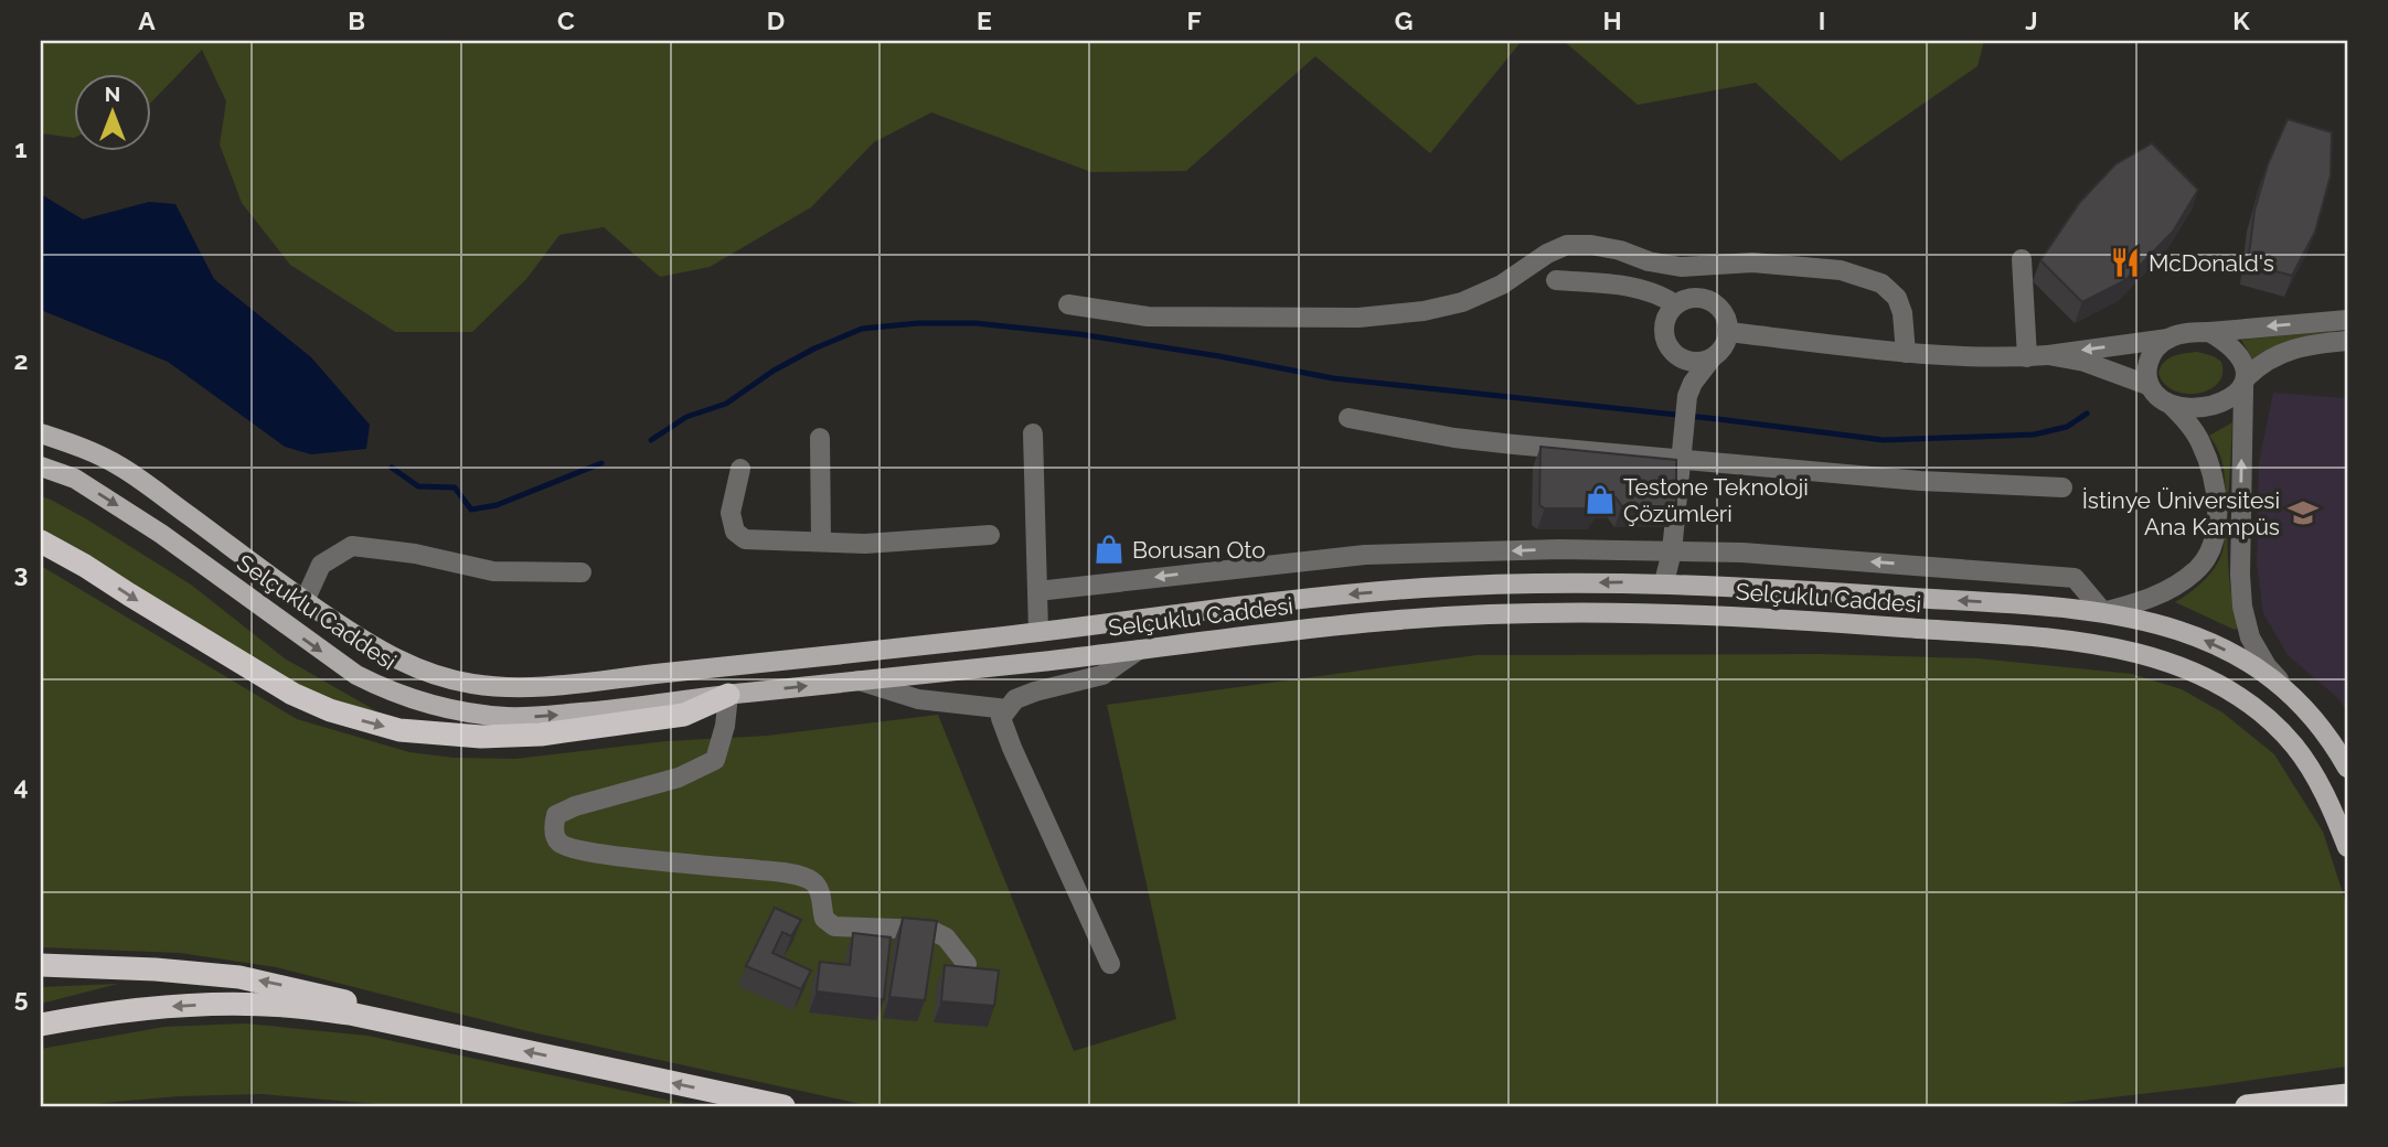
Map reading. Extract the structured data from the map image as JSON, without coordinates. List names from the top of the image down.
{
  "streets": {
    "main road": ["Selçuklu Caddesi"]
  },
  "places": {
    "restaurant": ["McDonald's"],
    "shop": ["Testone Teknoloji Çözümleri", "Borusan Oto"],
    "school or university": ["İstinye Üniversitesi Ana Kampüs"]
  },
  "north": "top",
  "grid": {
    "columns": [
      "A",
      "B",
      "C",
      "D",
      "E",
      "F",
      "G",
      "H",
      "I",
      "J",
      "K"
    ],
    "rows": [
      "1",
      "2",
      "3",
      "4",
      "5"
    ]
  }
}
